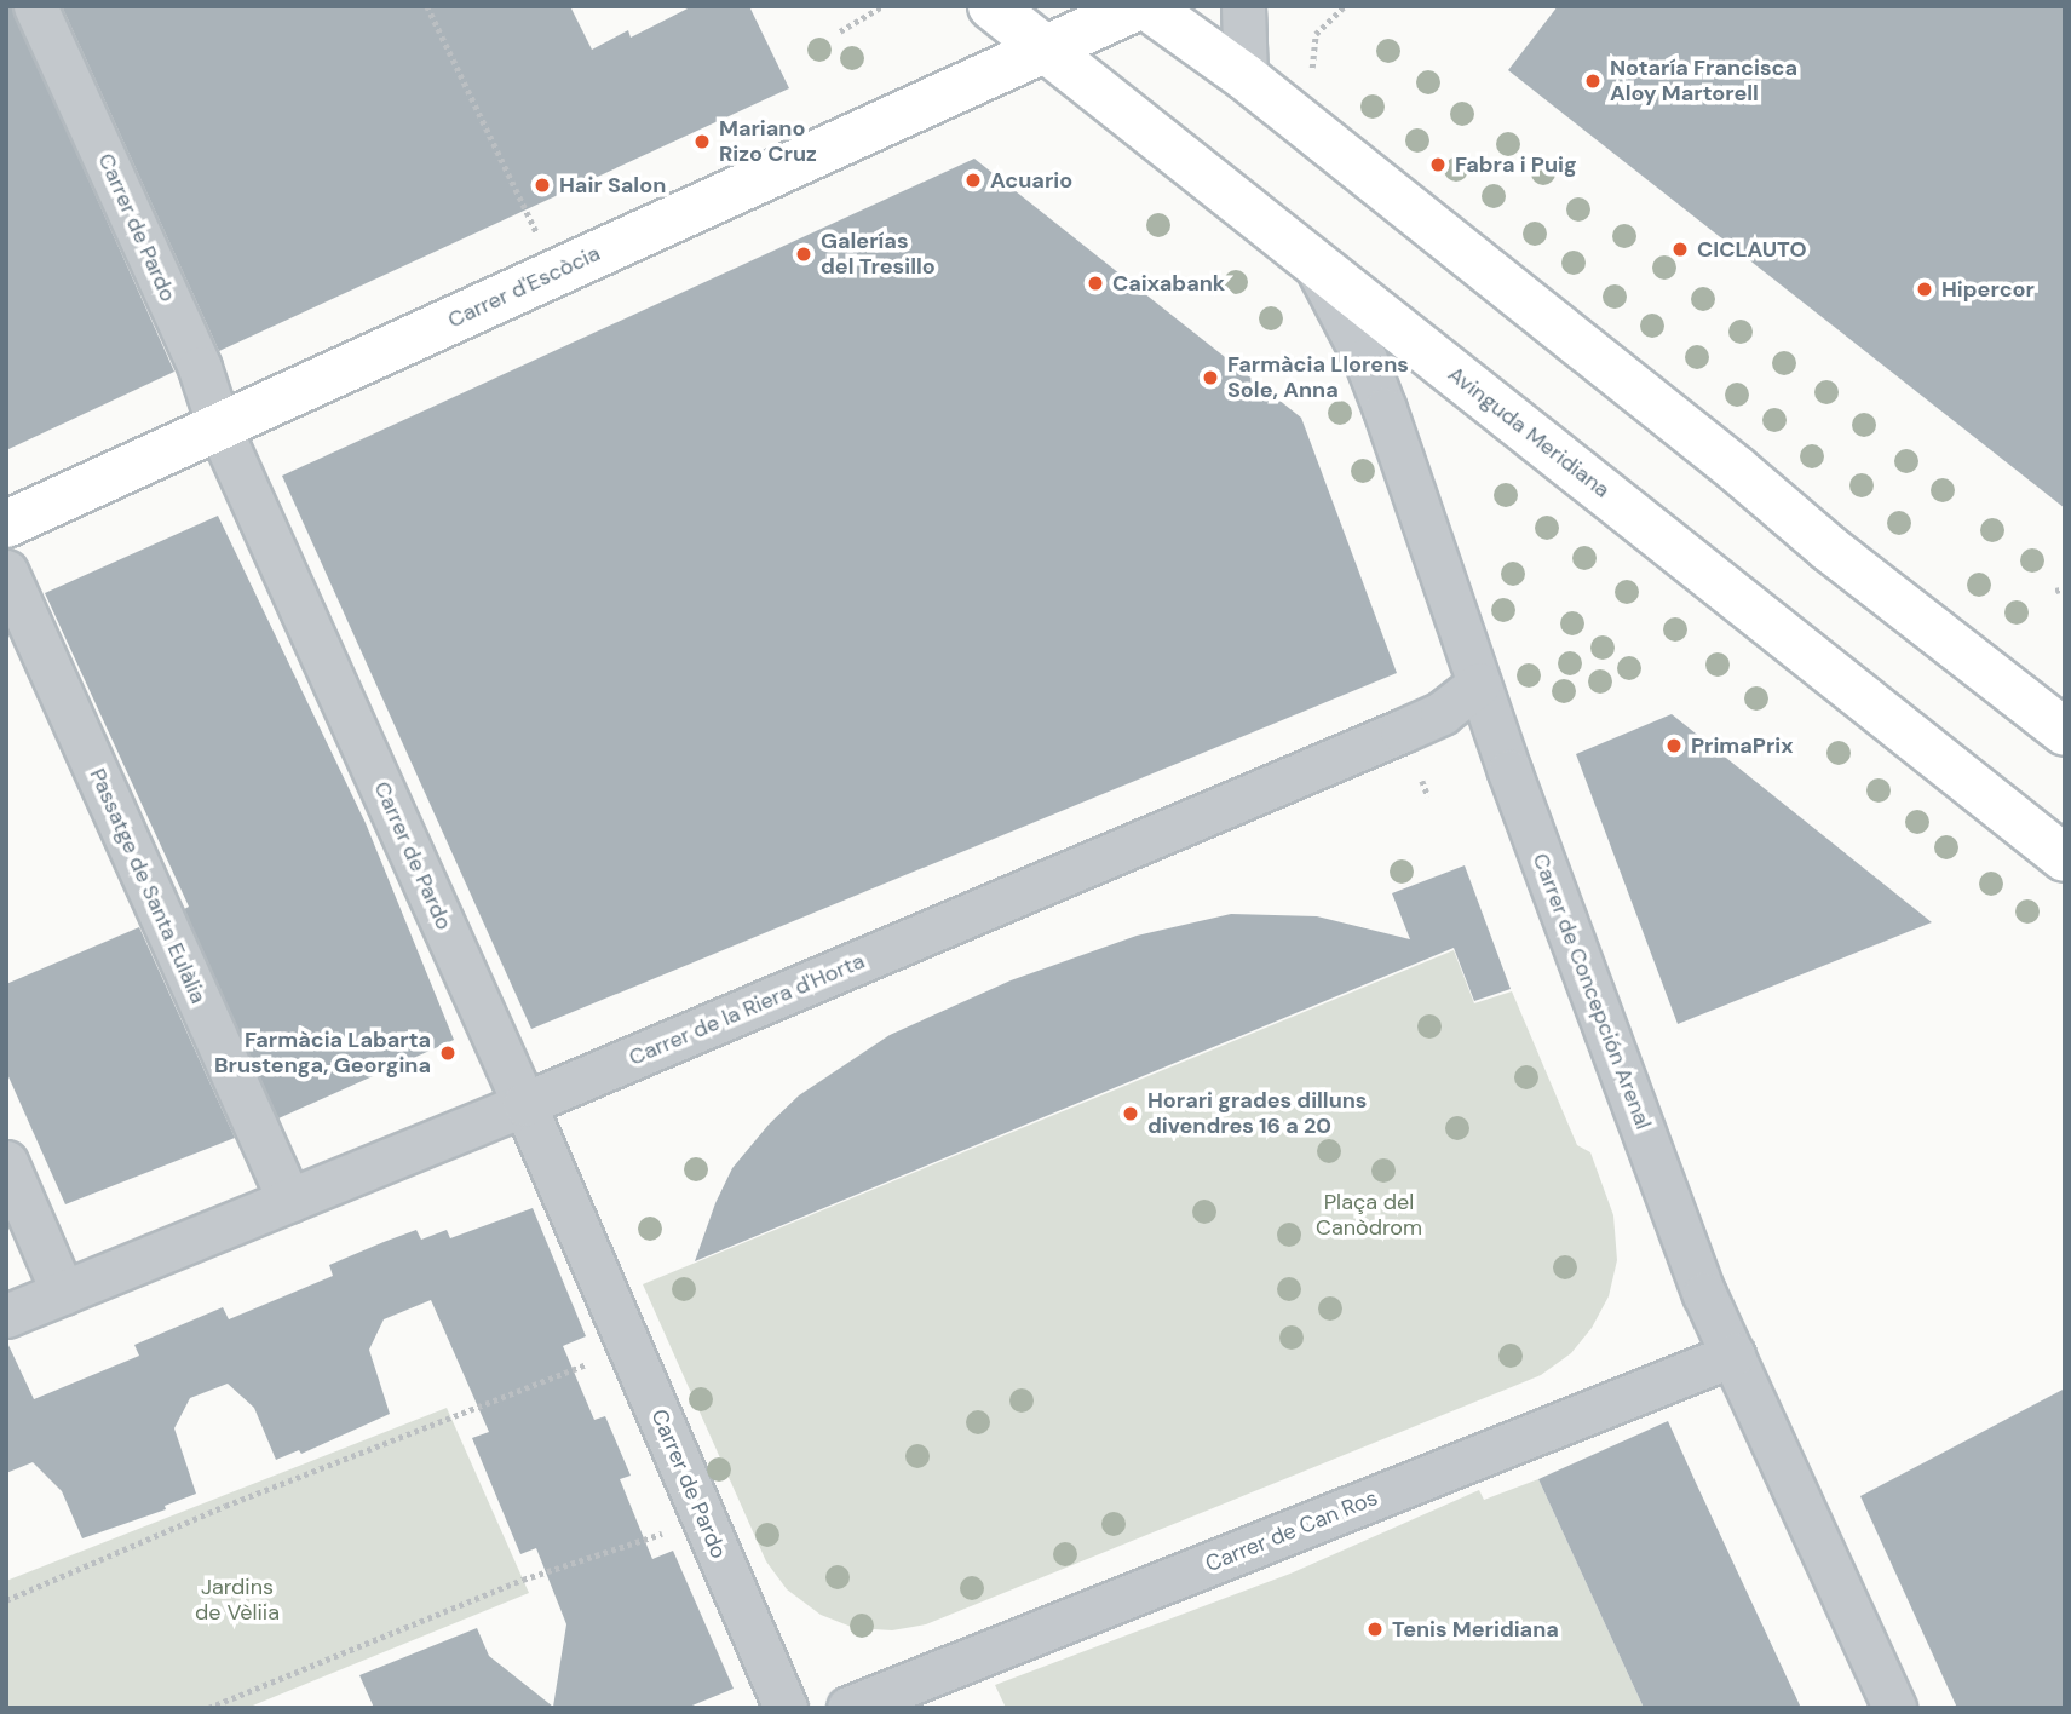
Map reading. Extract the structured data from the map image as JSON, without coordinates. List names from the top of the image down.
{
  "streets": {
    "main road": ["Carrer d'Escòcia", "Avinguda Meridiana"],
    "street": [
      "Carrer de Pardo",
      "Passatge de Santa Eulàlia",
      "Carrer de Concepción Arenal",
      "Carrer de la Riera d'Horta",
      "Carrer de Can Ros"
    ]
  },
  "crossings": [
    ["Carrer de Pardo", "Carrer d'Escòcia"],
    ["Carrer de Pardo", "Carrer de la Riera d'Horta"],
    ["Carrer d'Escòcia", "Avinguda Meridiana"],
    ["Avinguda Meridiana", "Carrer de Concepción Arenal"],
    ["Passatge de Santa Eulàlia", "Carrer de la Riera d'Horta"],
    ["Carrer de Concepción Arenal", "Carrer de la Riera d'Horta"],
    ["Carrer de Concepción Arenal", "Carrer de Can Ros"]
  ],
  "parks": ["Plaça del Canòdrom", "Jardins de Vèliia"],
  "places": [
    "Notaría Francisca Aloy Martorell",
    "Mariano Rizo Cruz",
    "Fabra i Puig",
    "Acuario",
    "Hair Salon",
    "CICLAUTO",
    "Galerías del Tresillo",
    "Caixabank",
    "Hipercor",
    "Farmàcia Llorens Sole, Anna",
    "PrimaPrix",
    "Farmàcia Labarta Brustenga, Georgina",
    "Horari grades dilluns divendres 16 a 20",
    "Tenis Meridiana"
  ]
}
